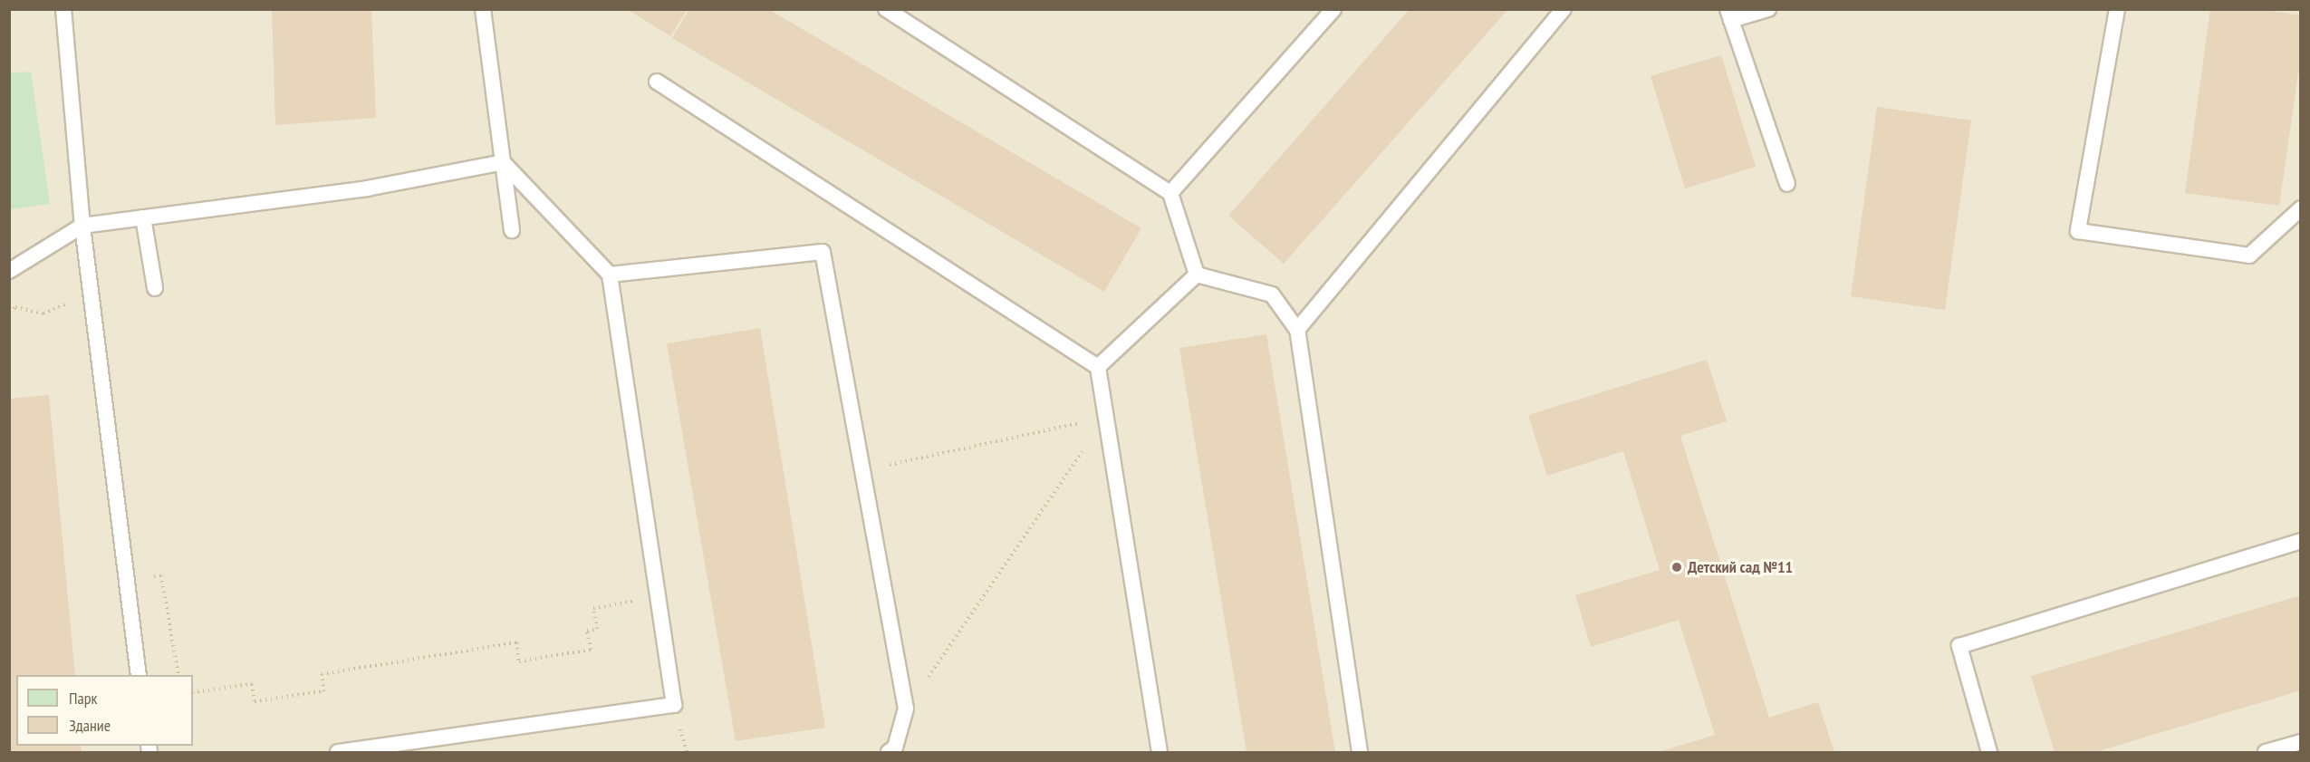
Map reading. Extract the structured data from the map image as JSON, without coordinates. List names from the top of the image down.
{
  "places": ["Детский сад №11"],
  "legend": ["Парк", "Здание"]
}
